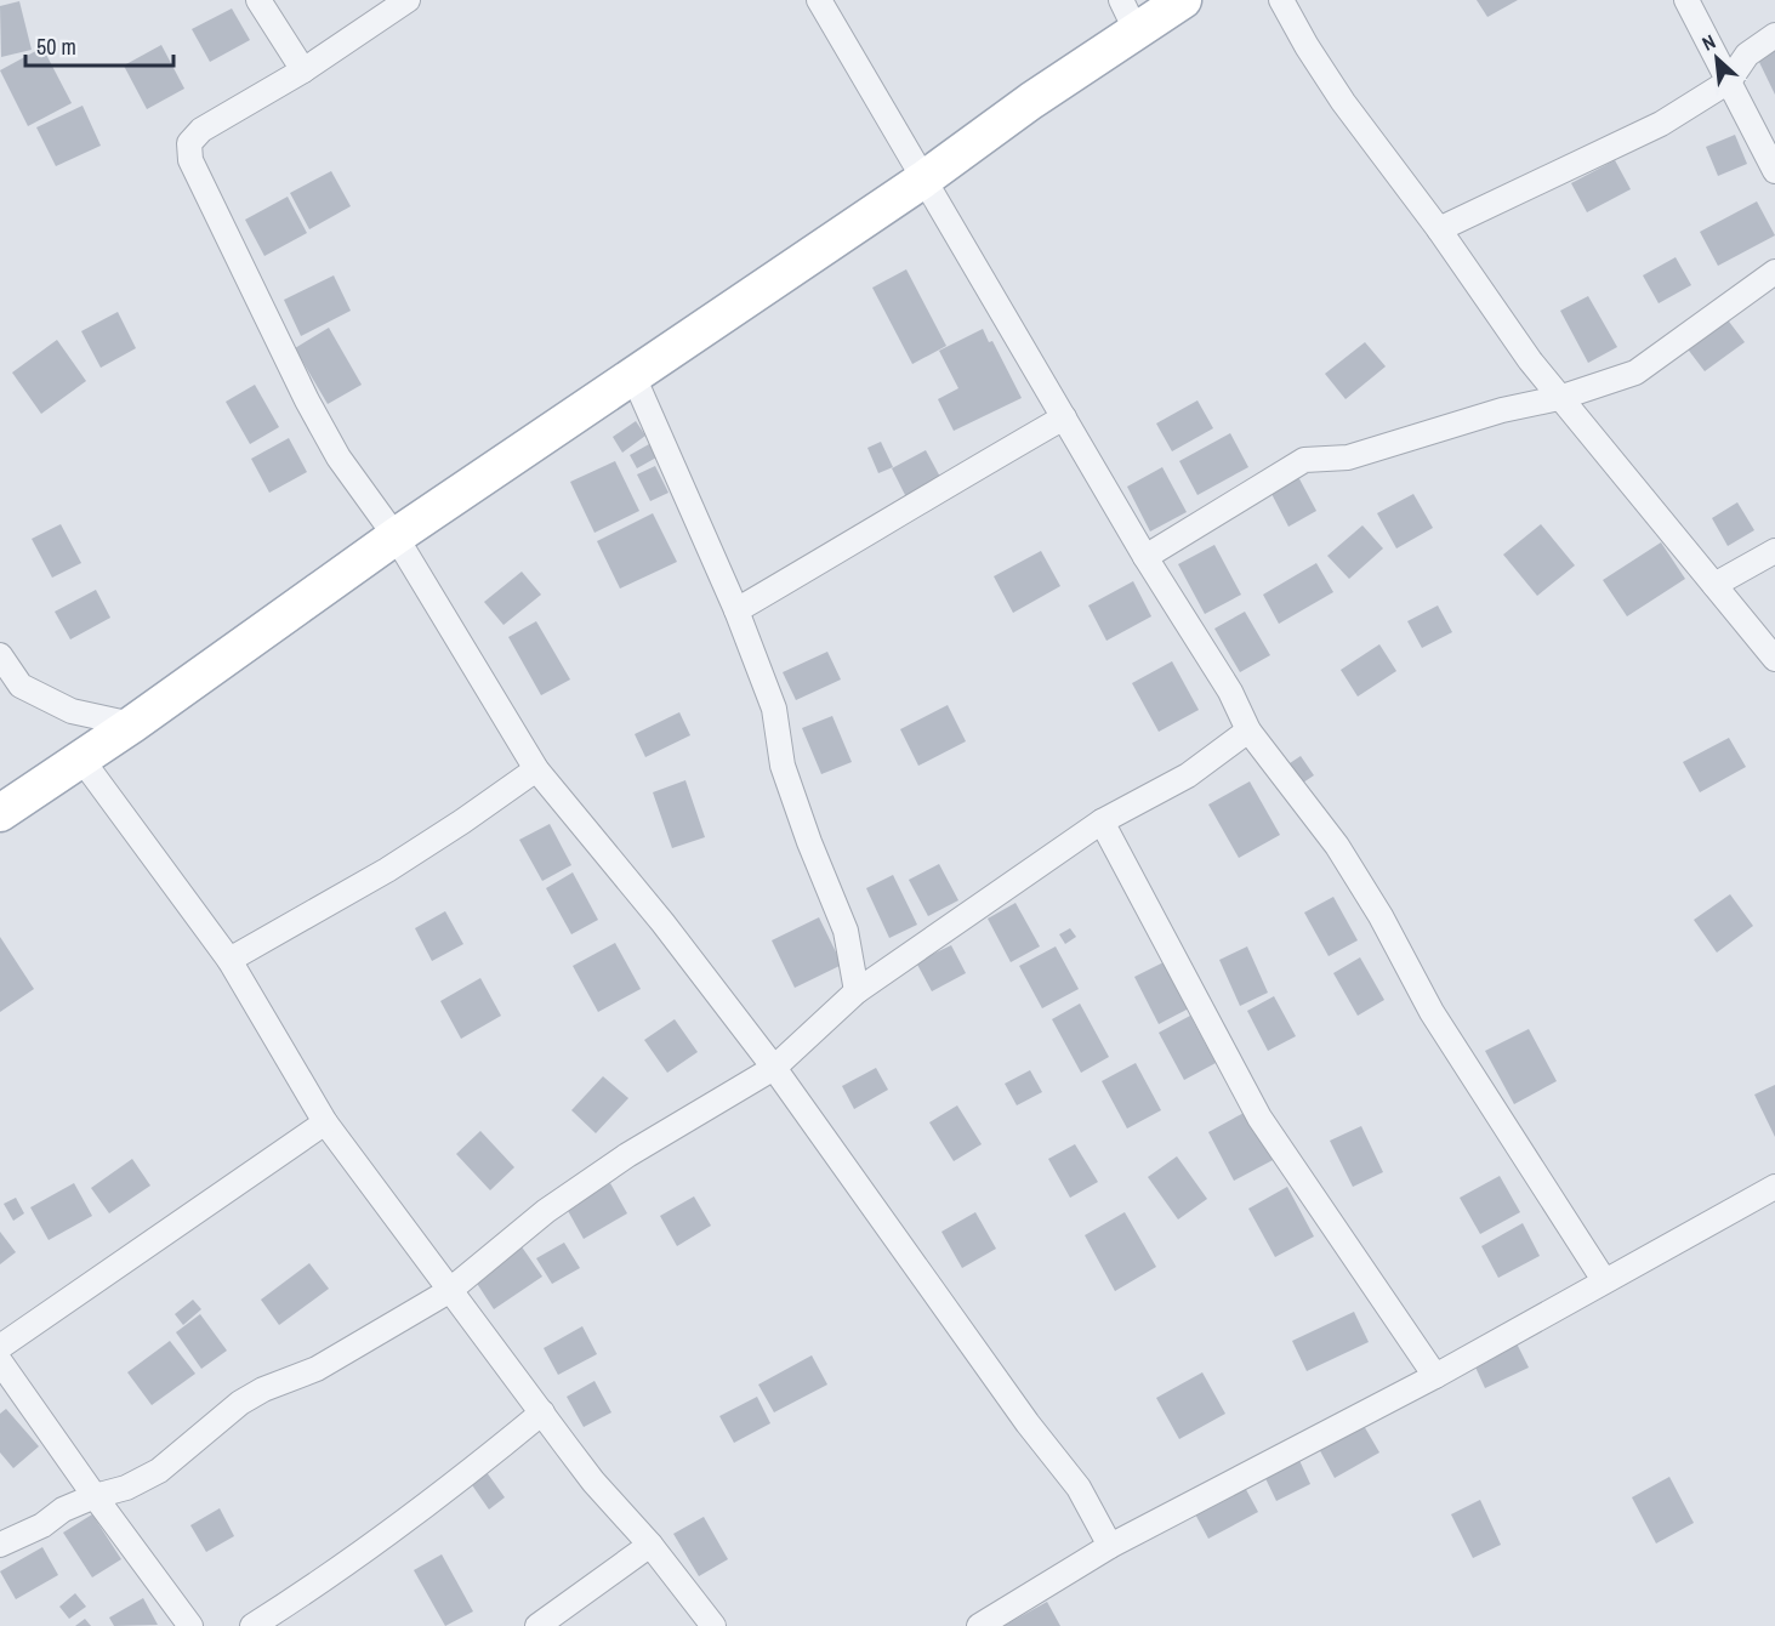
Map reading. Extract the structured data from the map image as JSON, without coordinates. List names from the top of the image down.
{
  "scale_bar": "50 m",
  "north": "top left"
}
